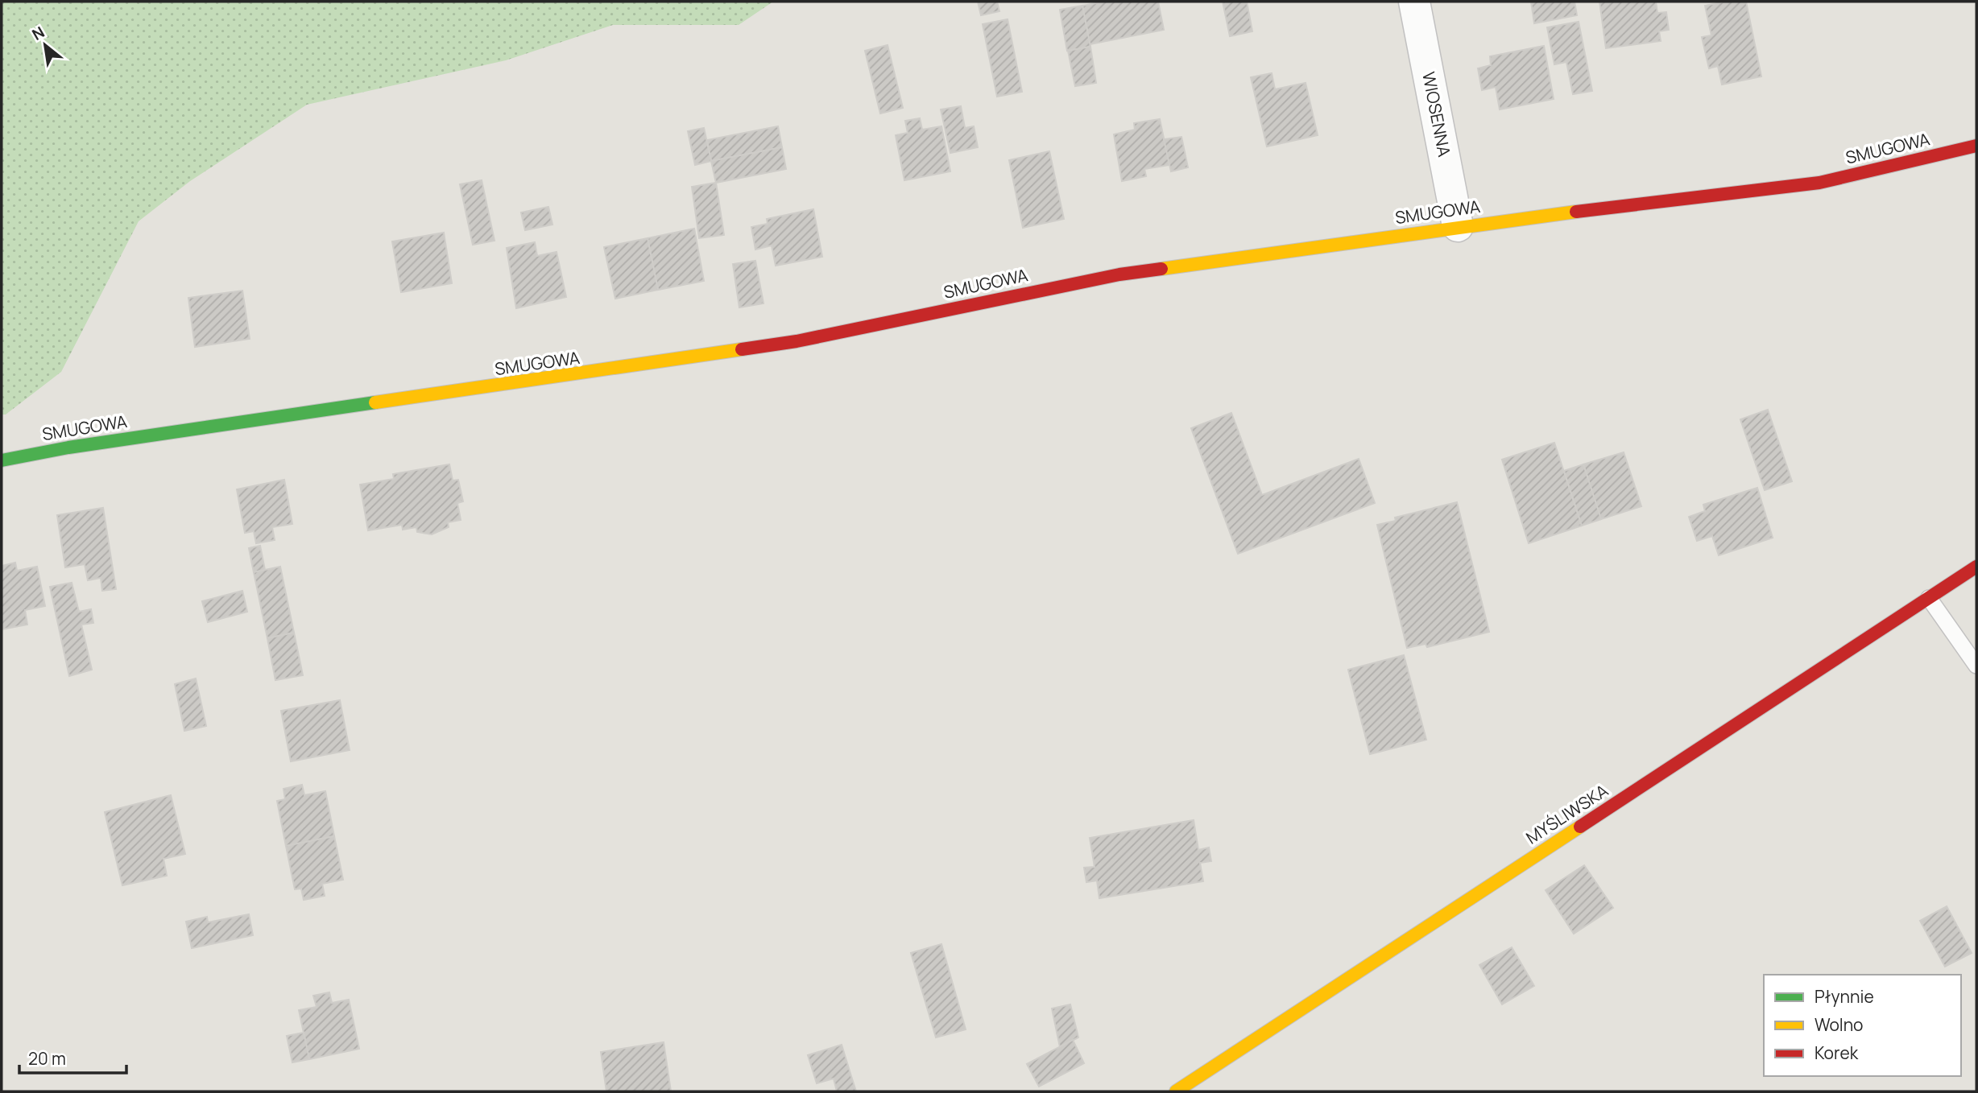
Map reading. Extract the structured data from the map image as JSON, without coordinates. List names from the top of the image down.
{
  "streets": {
    "street": ["WIOSENNA", "SMUGOWA", "MYŚLIWSKA"]
  },
  "crossings": [
    ["WIOSENNA", "SMUGOWA"]
  ],
  "legend": ["Płynnie", "Wolno", "Korek"],
  "scale_bar": "20 m",
  "north": "top left"
}
